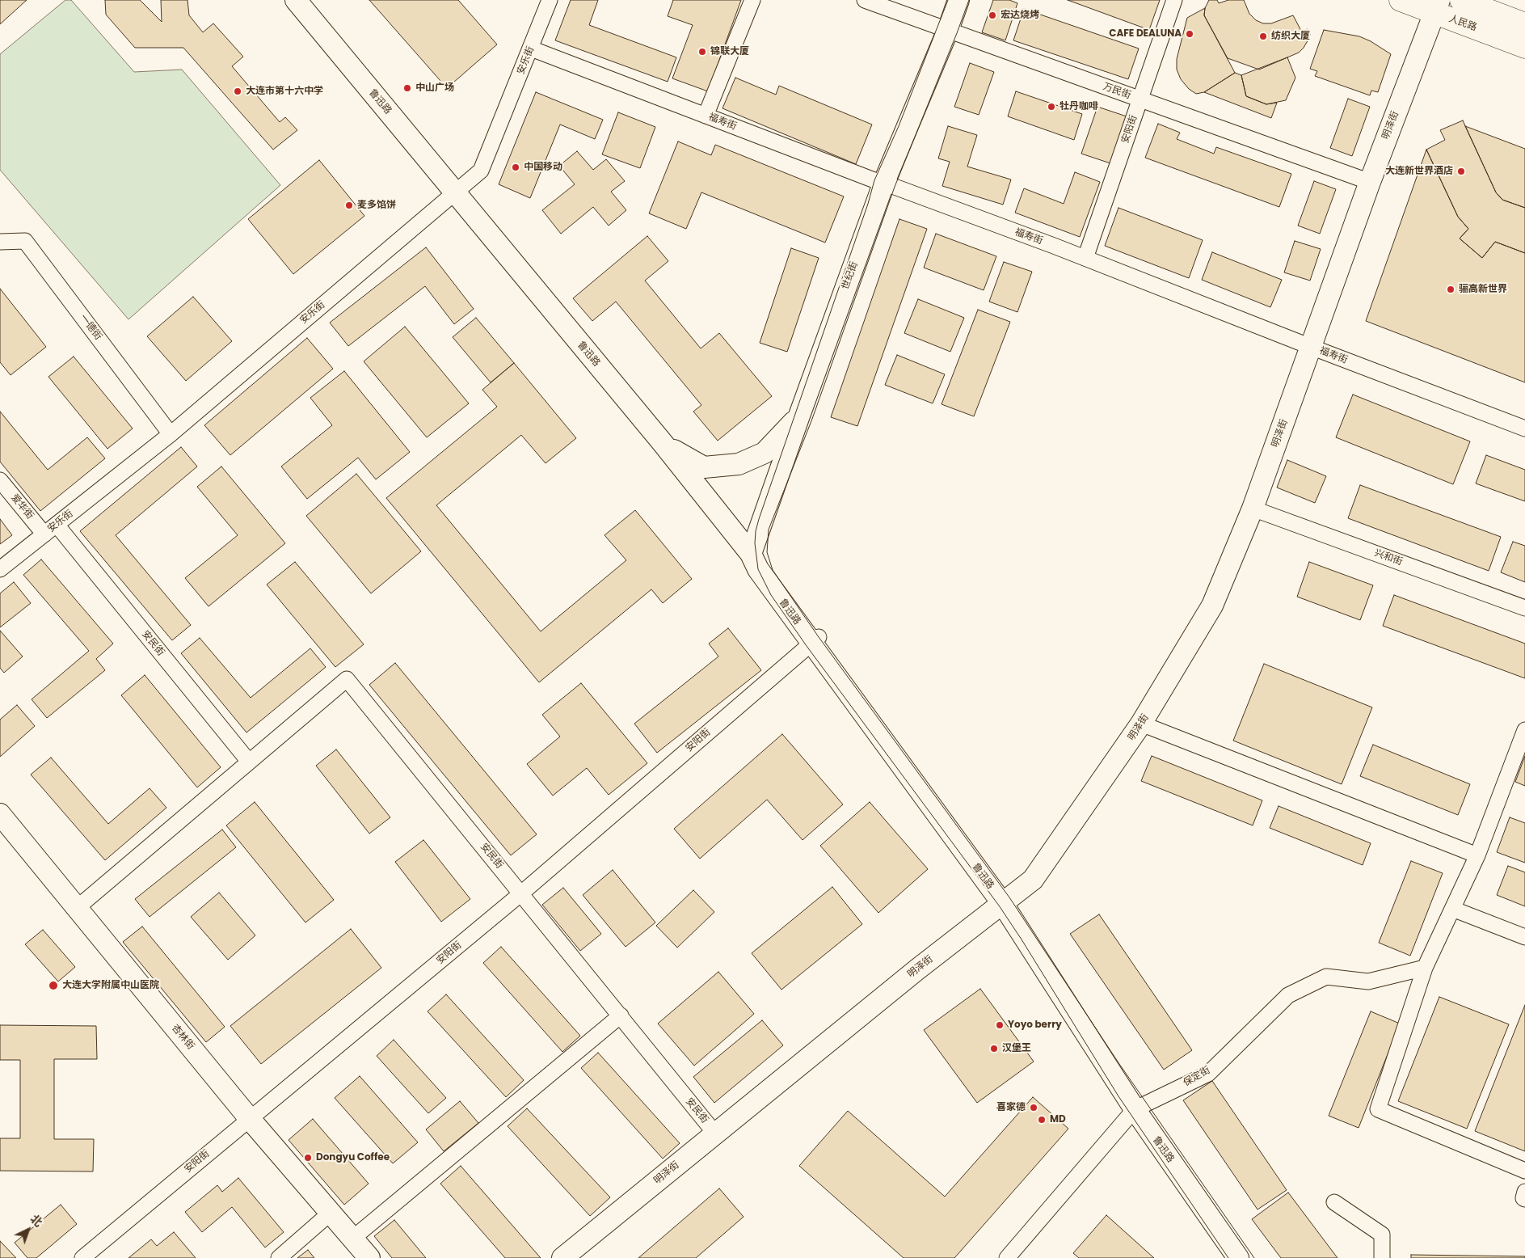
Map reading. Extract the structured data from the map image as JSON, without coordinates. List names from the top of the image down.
{
  "streets": {
    "main road": [
      "人民路",
      "鲁迅路",
      "明泽街",
      "世纪街",
      "杏林街"
    ],
    "street": [
      "安乐街",
      "万民街",
      "福寿街",
      "安阳街",
      "一德街",
      "爱华街",
      "兴和街",
      "安民街",
      "保定街"
    ]
  },
  "crossings": [
    ["人民路", "明泽街"],
    ["安乐街", "鲁迅路"],
    ["安乐街", "福寿街"],
    ["安乐街", "一德街"],
    ["安乐街", "爱华街"],
    ["安乐街", "安民街"],
    ["万民街", "明泽街"],
    ["万民街", "安阳街"],
    ["万民街", "世纪街"],
    ["鲁迅路", "明泽街"],
    ["鲁迅路", "安阳街"],
    ["鲁迅路", "世纪街"],
    ["鲁迅路", "保定街"],
    ["福寿街", "明泽街"],
    ["福寿街", "安阳街"],
    ["福寿街", "世纪街"],
    ["明泽街", "兴和街"],
    ["明泽街", "安民街"],
    ["安阳街", "安民街"],
    ["安阳街", "杏林街"],
    ["爱华街", "安民街"],
    ["安民街", "杏林街"]
  ],
  "places": [
    "宏达烧烤",
    "CAFE DEALUNA",
    "纺织大厦",
    "锦联大厦",
    "中山广场",
    "大连市第十六中学",
    "牡丹咖啡",
    "中国移动",
    "大连新世界酒店",
    "麦多馅饼",
    "骊高新世界",
    "大连大学附属中山医院",
    "Yoyo berry",
    "汉堡王",
    "喜家德",
    "MD",
    "Dongyu Coffee"
  ],
  "north": "top right"
}
